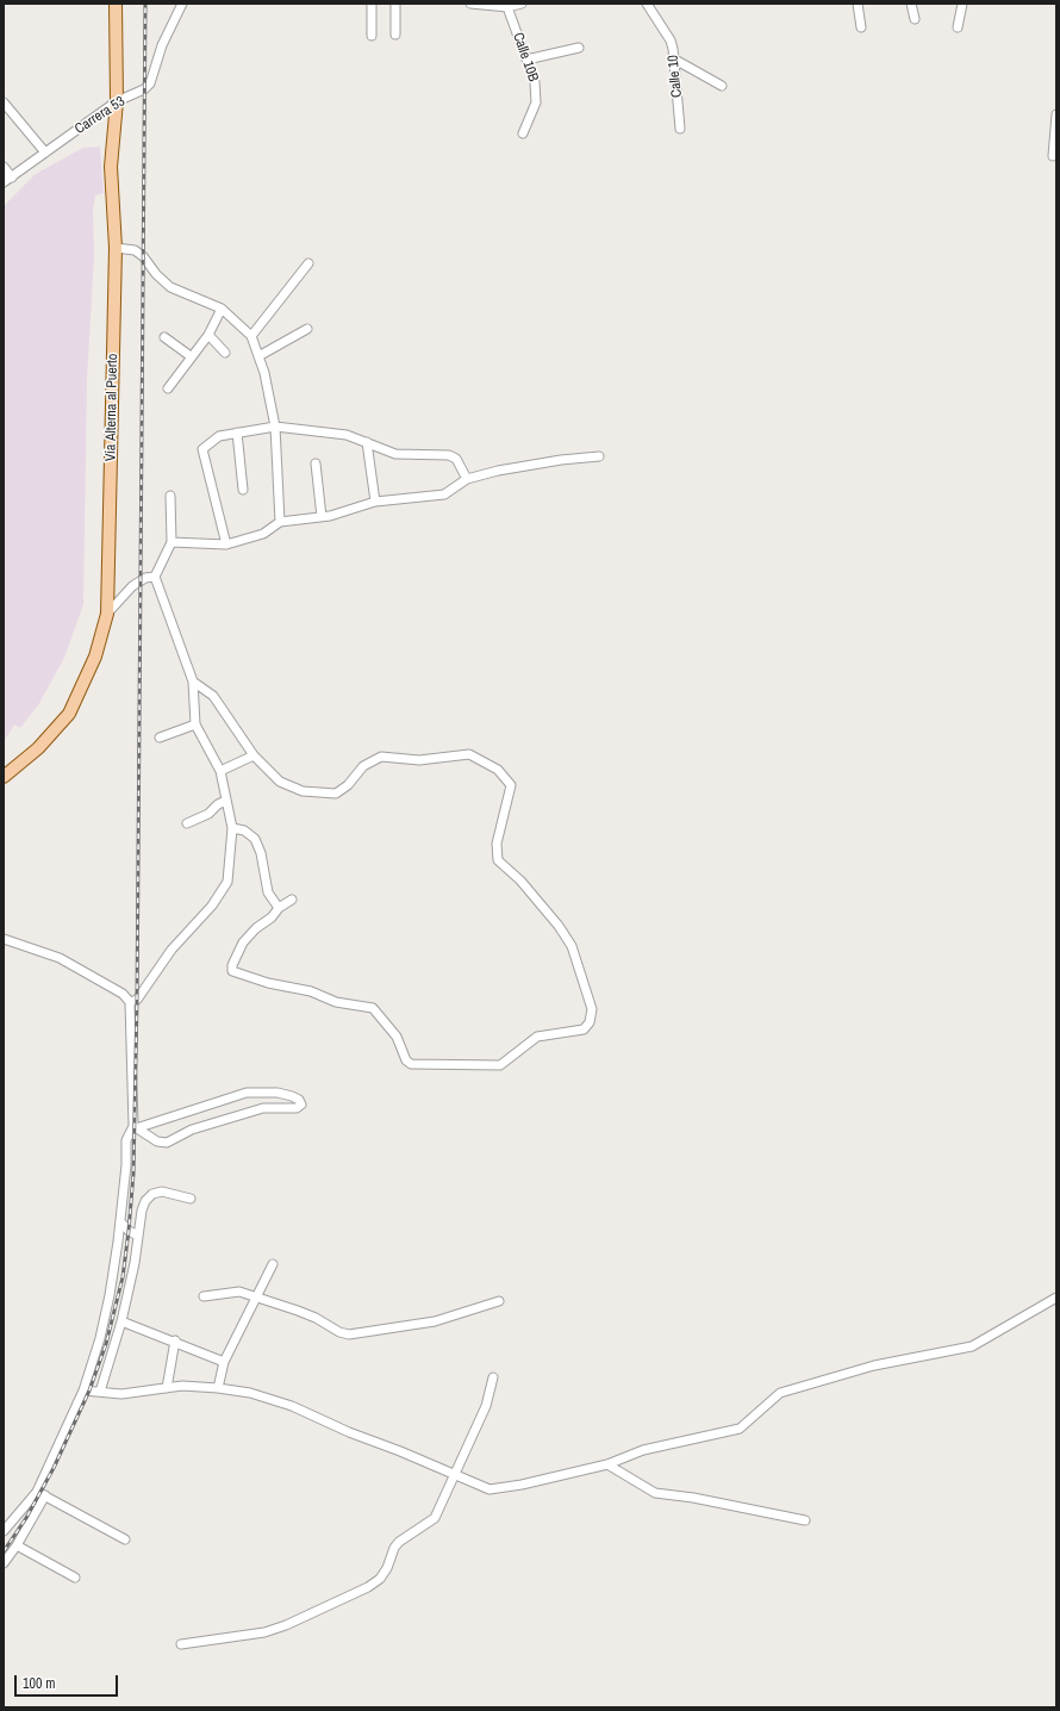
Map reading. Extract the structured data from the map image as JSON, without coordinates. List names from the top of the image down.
{
  "streets": {
    "main road": ["Vía Alterna al Puerto"],
    "street": ["Calle 10B", "Calle 10", "Carrera 53"]
  },
  "crossings": [
    ["Carrera 53", "Vía Alterna al Puerto"]
  ],
  "scale_bar": "100 m"
}
